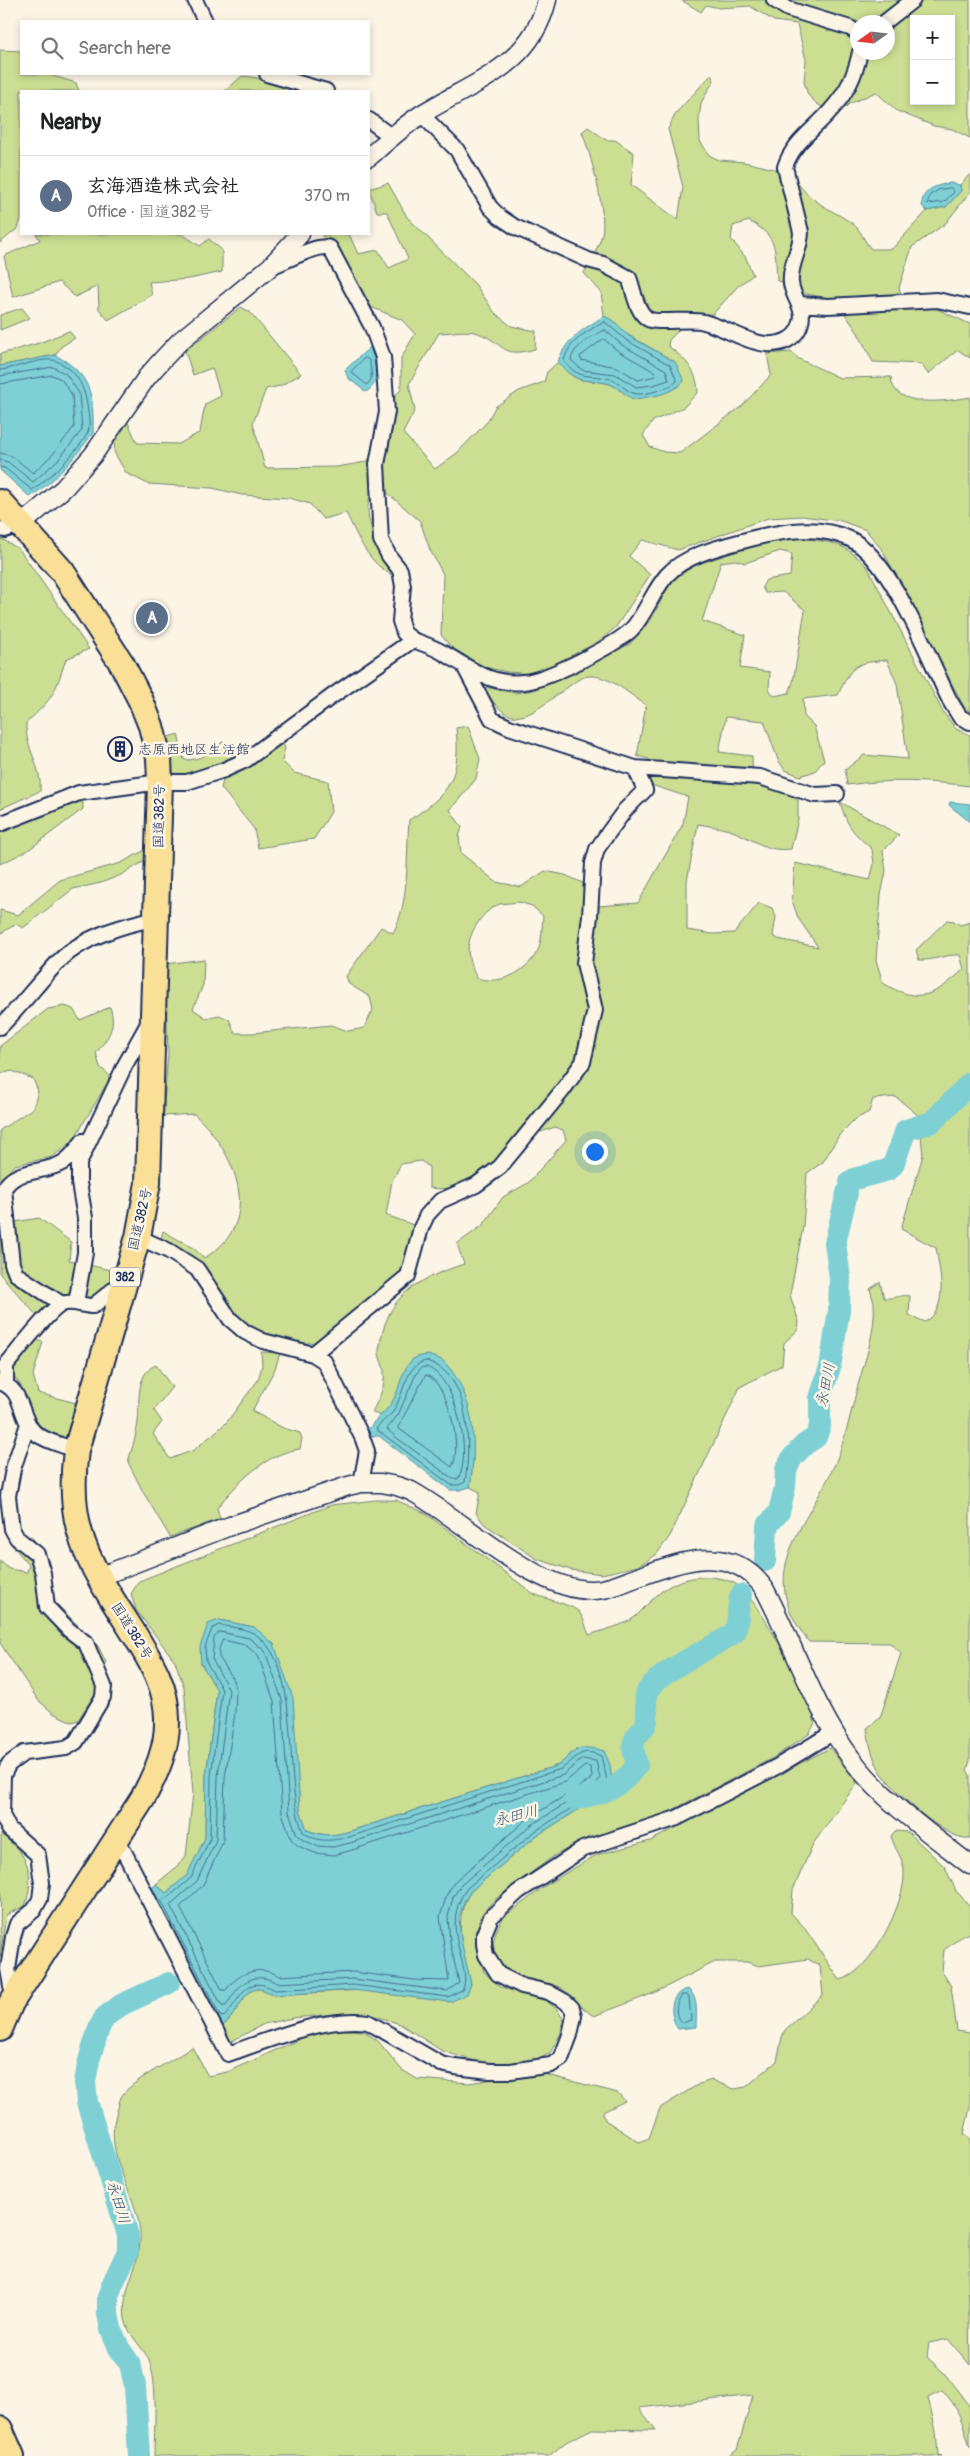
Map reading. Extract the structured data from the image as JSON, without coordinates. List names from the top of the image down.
{
  "streets": {
    "highway": ["国道382号", "382"]
  },
  "water": ["永田川"],
  "places": {
    "building": ["志原西地区生活館"]
  },
  "north": "left",
  "page": {
    "map_buttons": ["+", "−"],
    "search": "Search here",
    "heading": "Nearby",
    "list": [
      {
        "mark": "A",
        "name": "玄海酒造株式会社",
        "note": "Office · 国道382号",
        "value": "370 m"
      }
    ],
    "pins": "A"
  }
}
